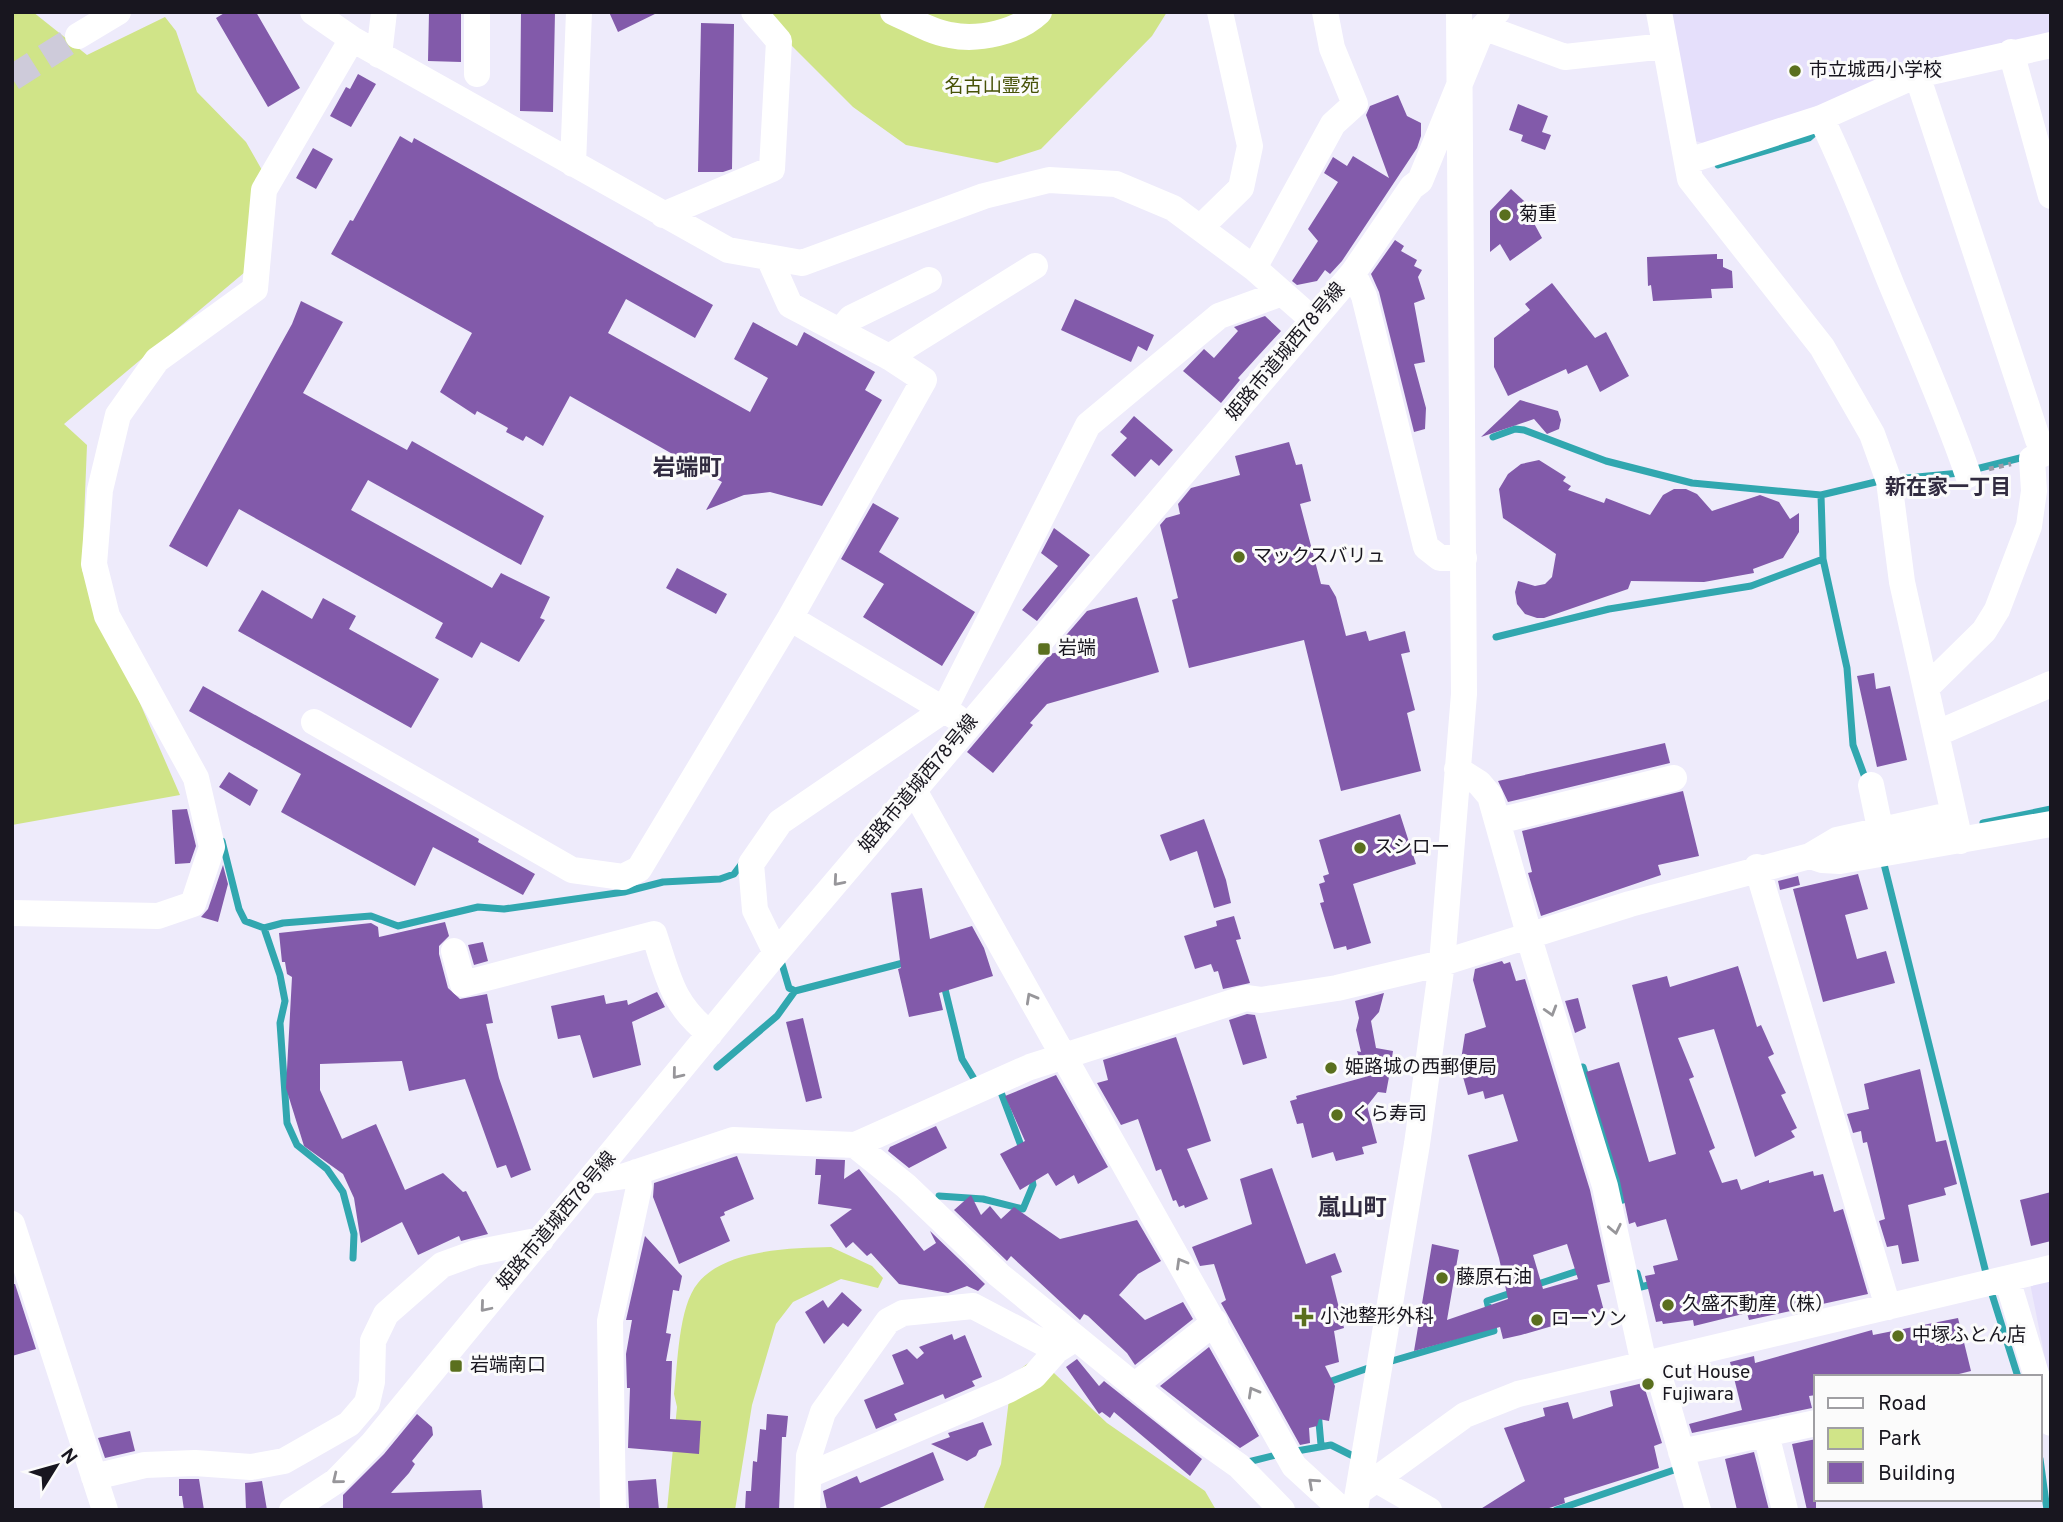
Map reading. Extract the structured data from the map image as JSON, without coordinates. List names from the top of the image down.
{
  "streets": {
    "street": ["姫路市道城西78号線"]
  },
  "one_way": ["姫路市道城西78号線"],
  "districts": ["岩端町", "新在家一丁目", "嵐山町"],
  "parks": ["名古山霊苑"],
  "places": {
    "other": [
      "市立城西小学校",
      "菊重",
      "マックスバリュ",
      "スシロー",
      "姫路城の西郵便局",
      "くら寿司",
      "藤原石油",
      "久盛不動産（株）",
      "ローソン",
      "中塚ふとん店",
      "Cut House Fujiwara"
    ],
    "transit": ["岩端", "岩端南口"],
    "health": ["小池整形外科"]
  },
  "legend": ["Road", "Park", "Building"],
  "north": "top right"
}
